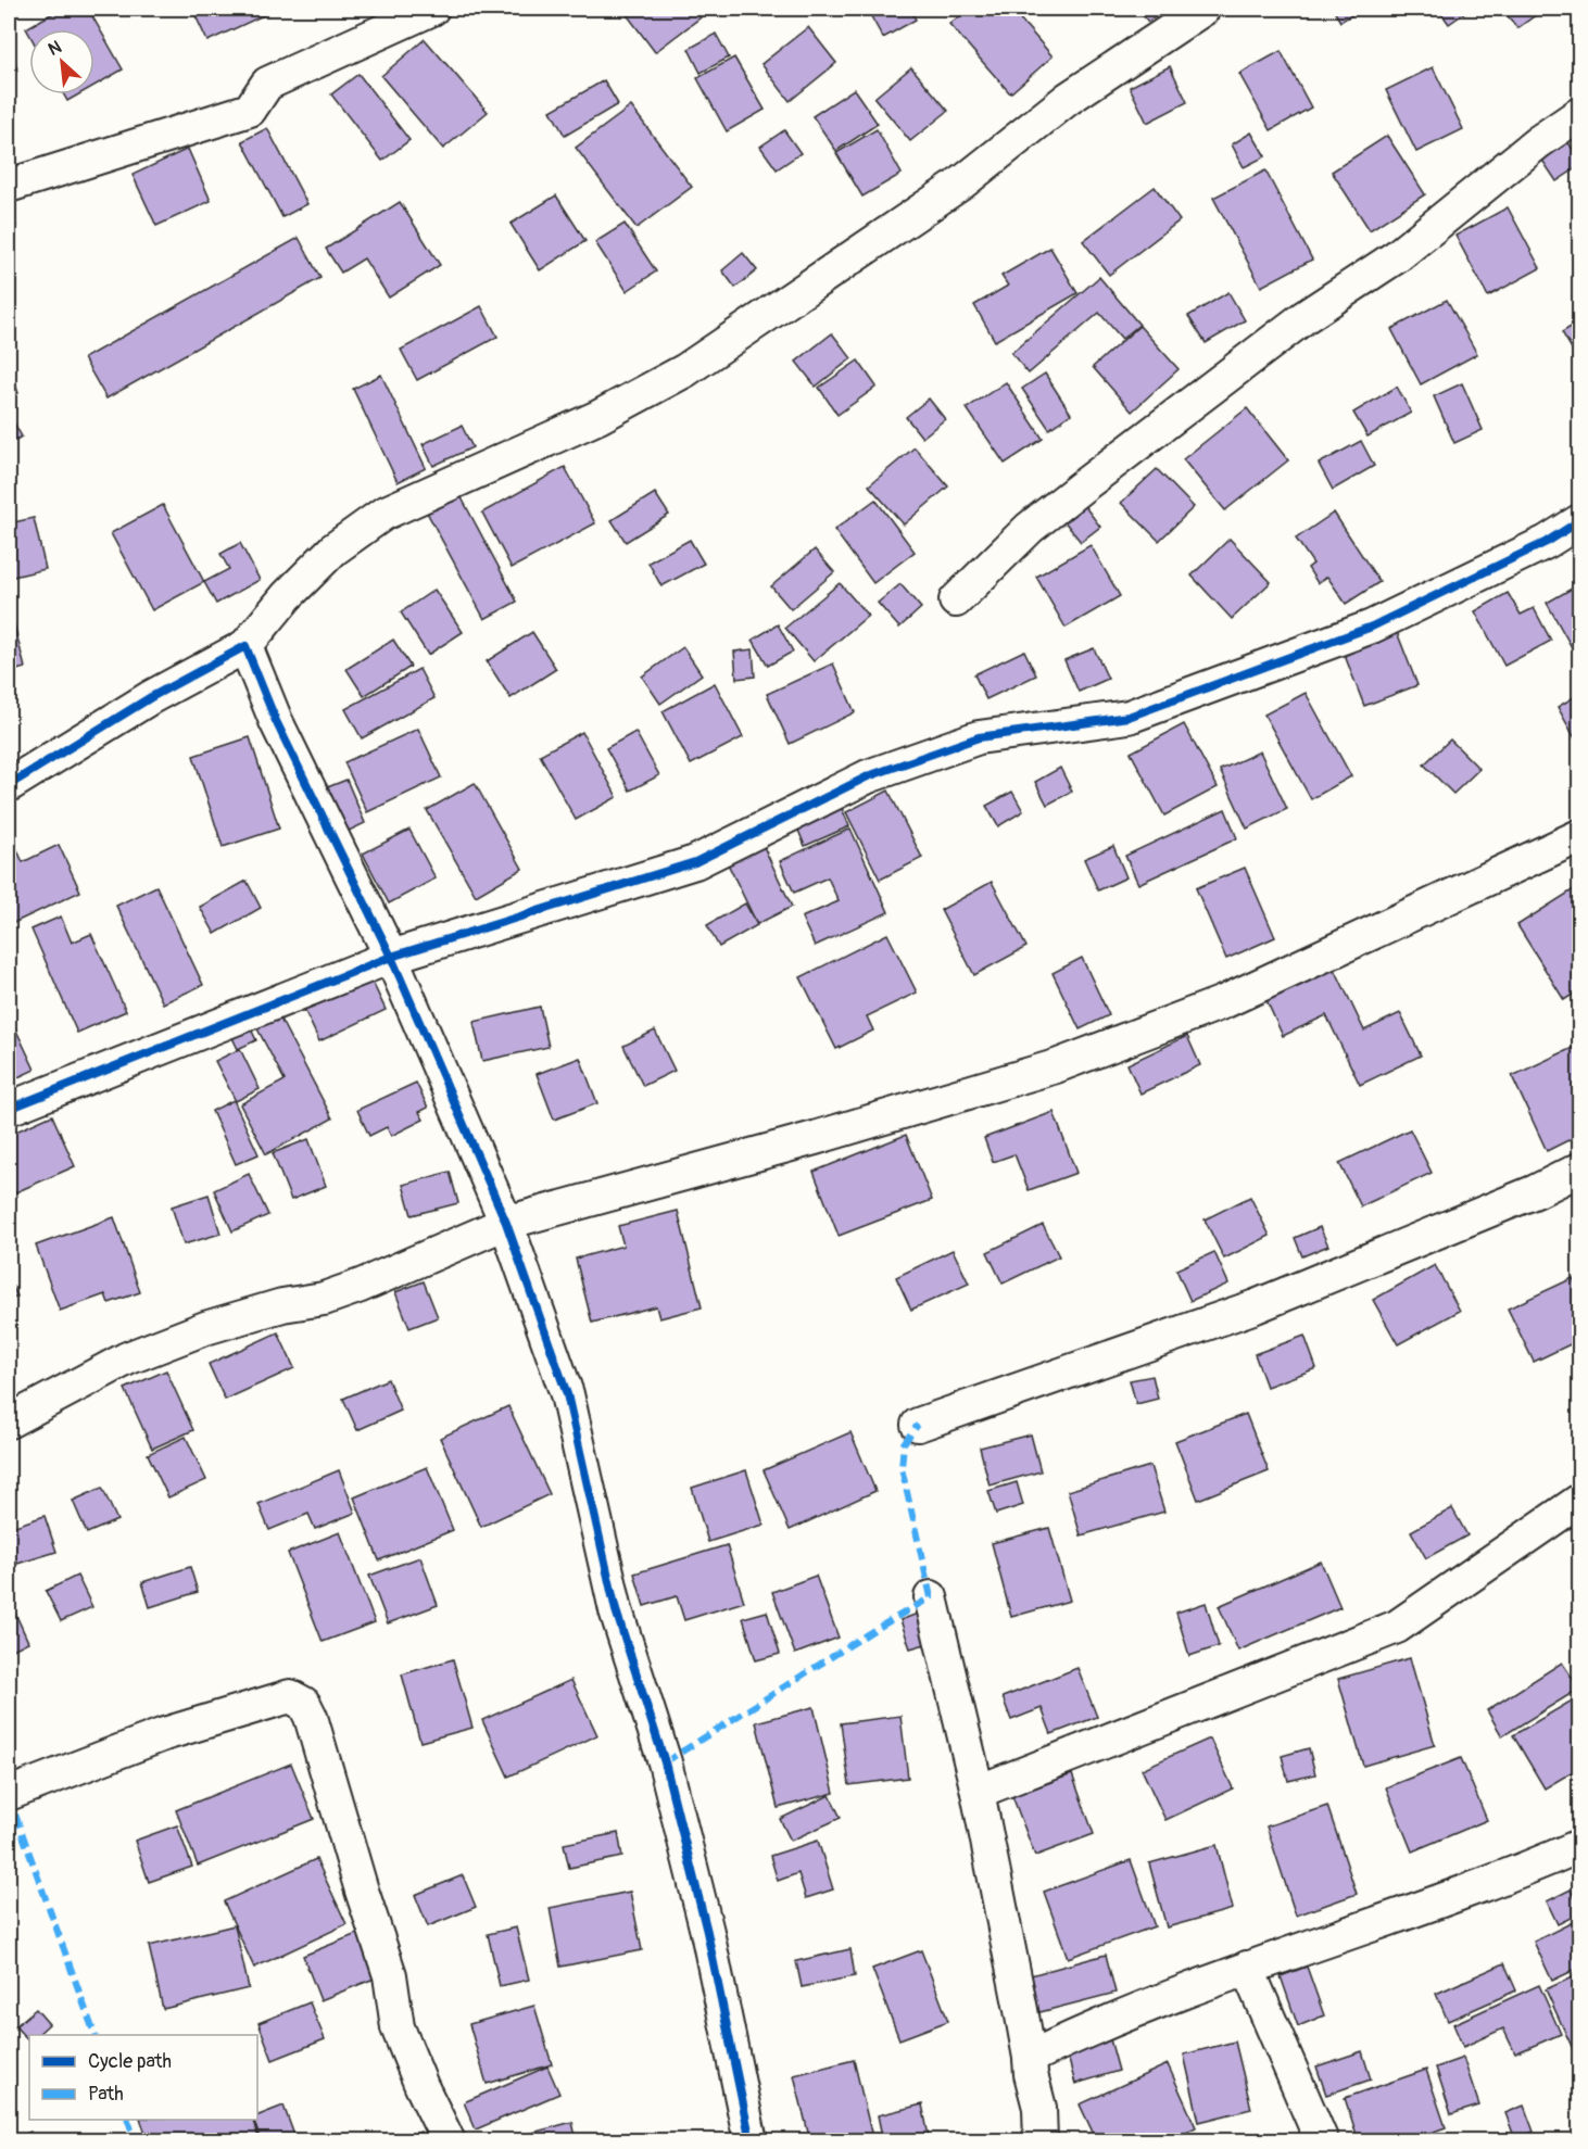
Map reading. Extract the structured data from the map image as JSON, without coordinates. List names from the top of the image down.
{
  "legend": ["Cycle path", "Path"],
  "north": "top left"
}
